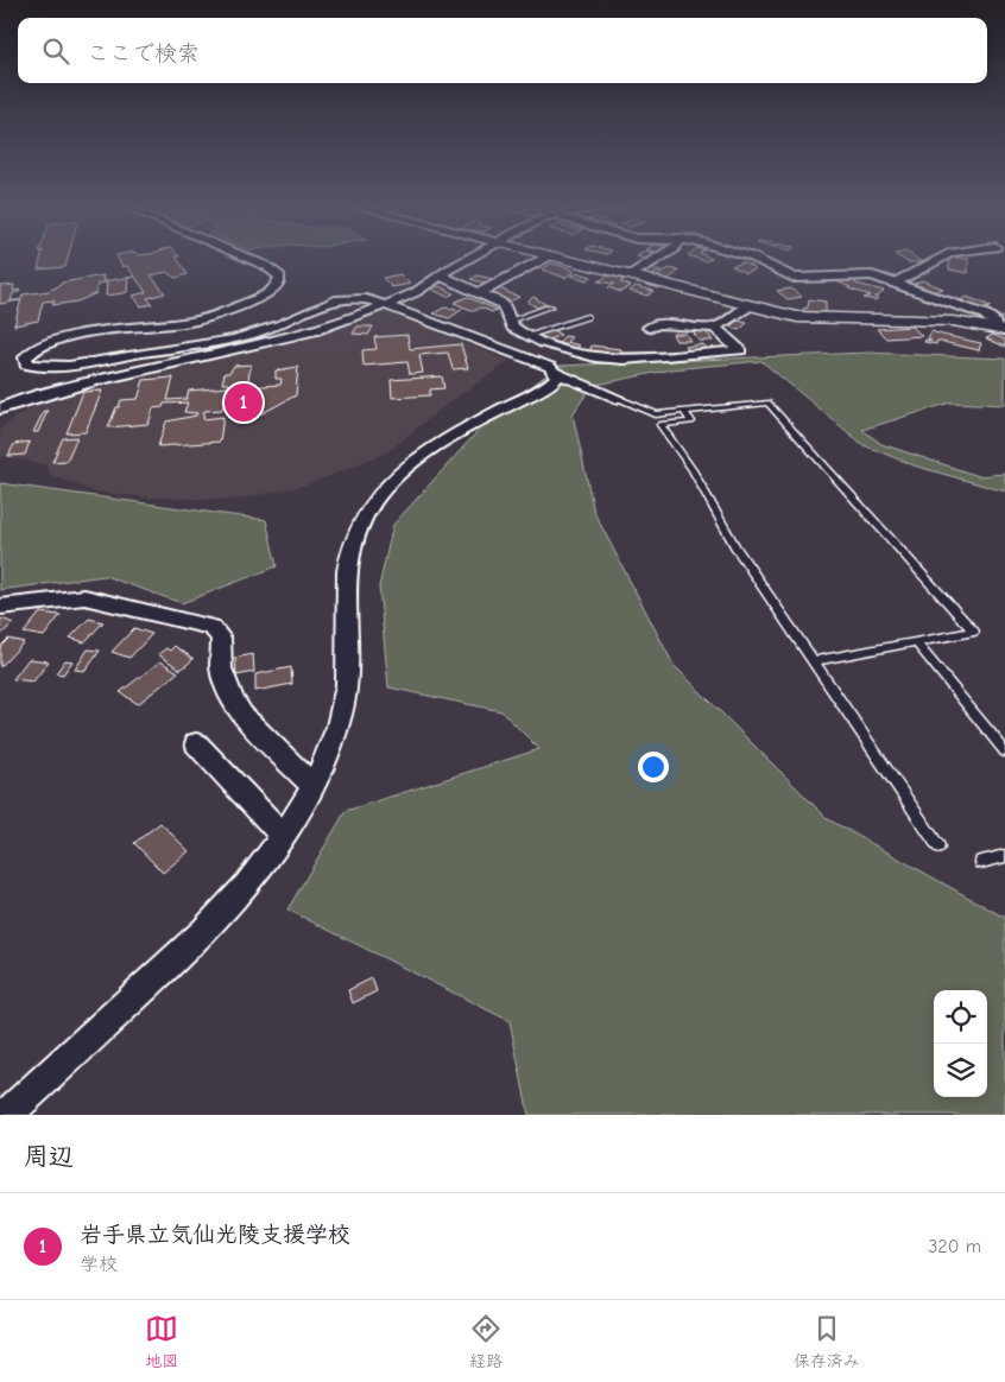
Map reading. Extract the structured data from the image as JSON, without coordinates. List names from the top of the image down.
{
  "page": {
    "search": "ここで検索",
    "pins": "1",
    "heading": "周辺",
    "list": [
      {
        "mark": "1",
        "name": "岩手県立気仙光陵支援学校",
        "note": "学校",
        "value": "320 m"
      }
    ],
    "nav": ["地図", "経路", "保存済み"]
  }
}
